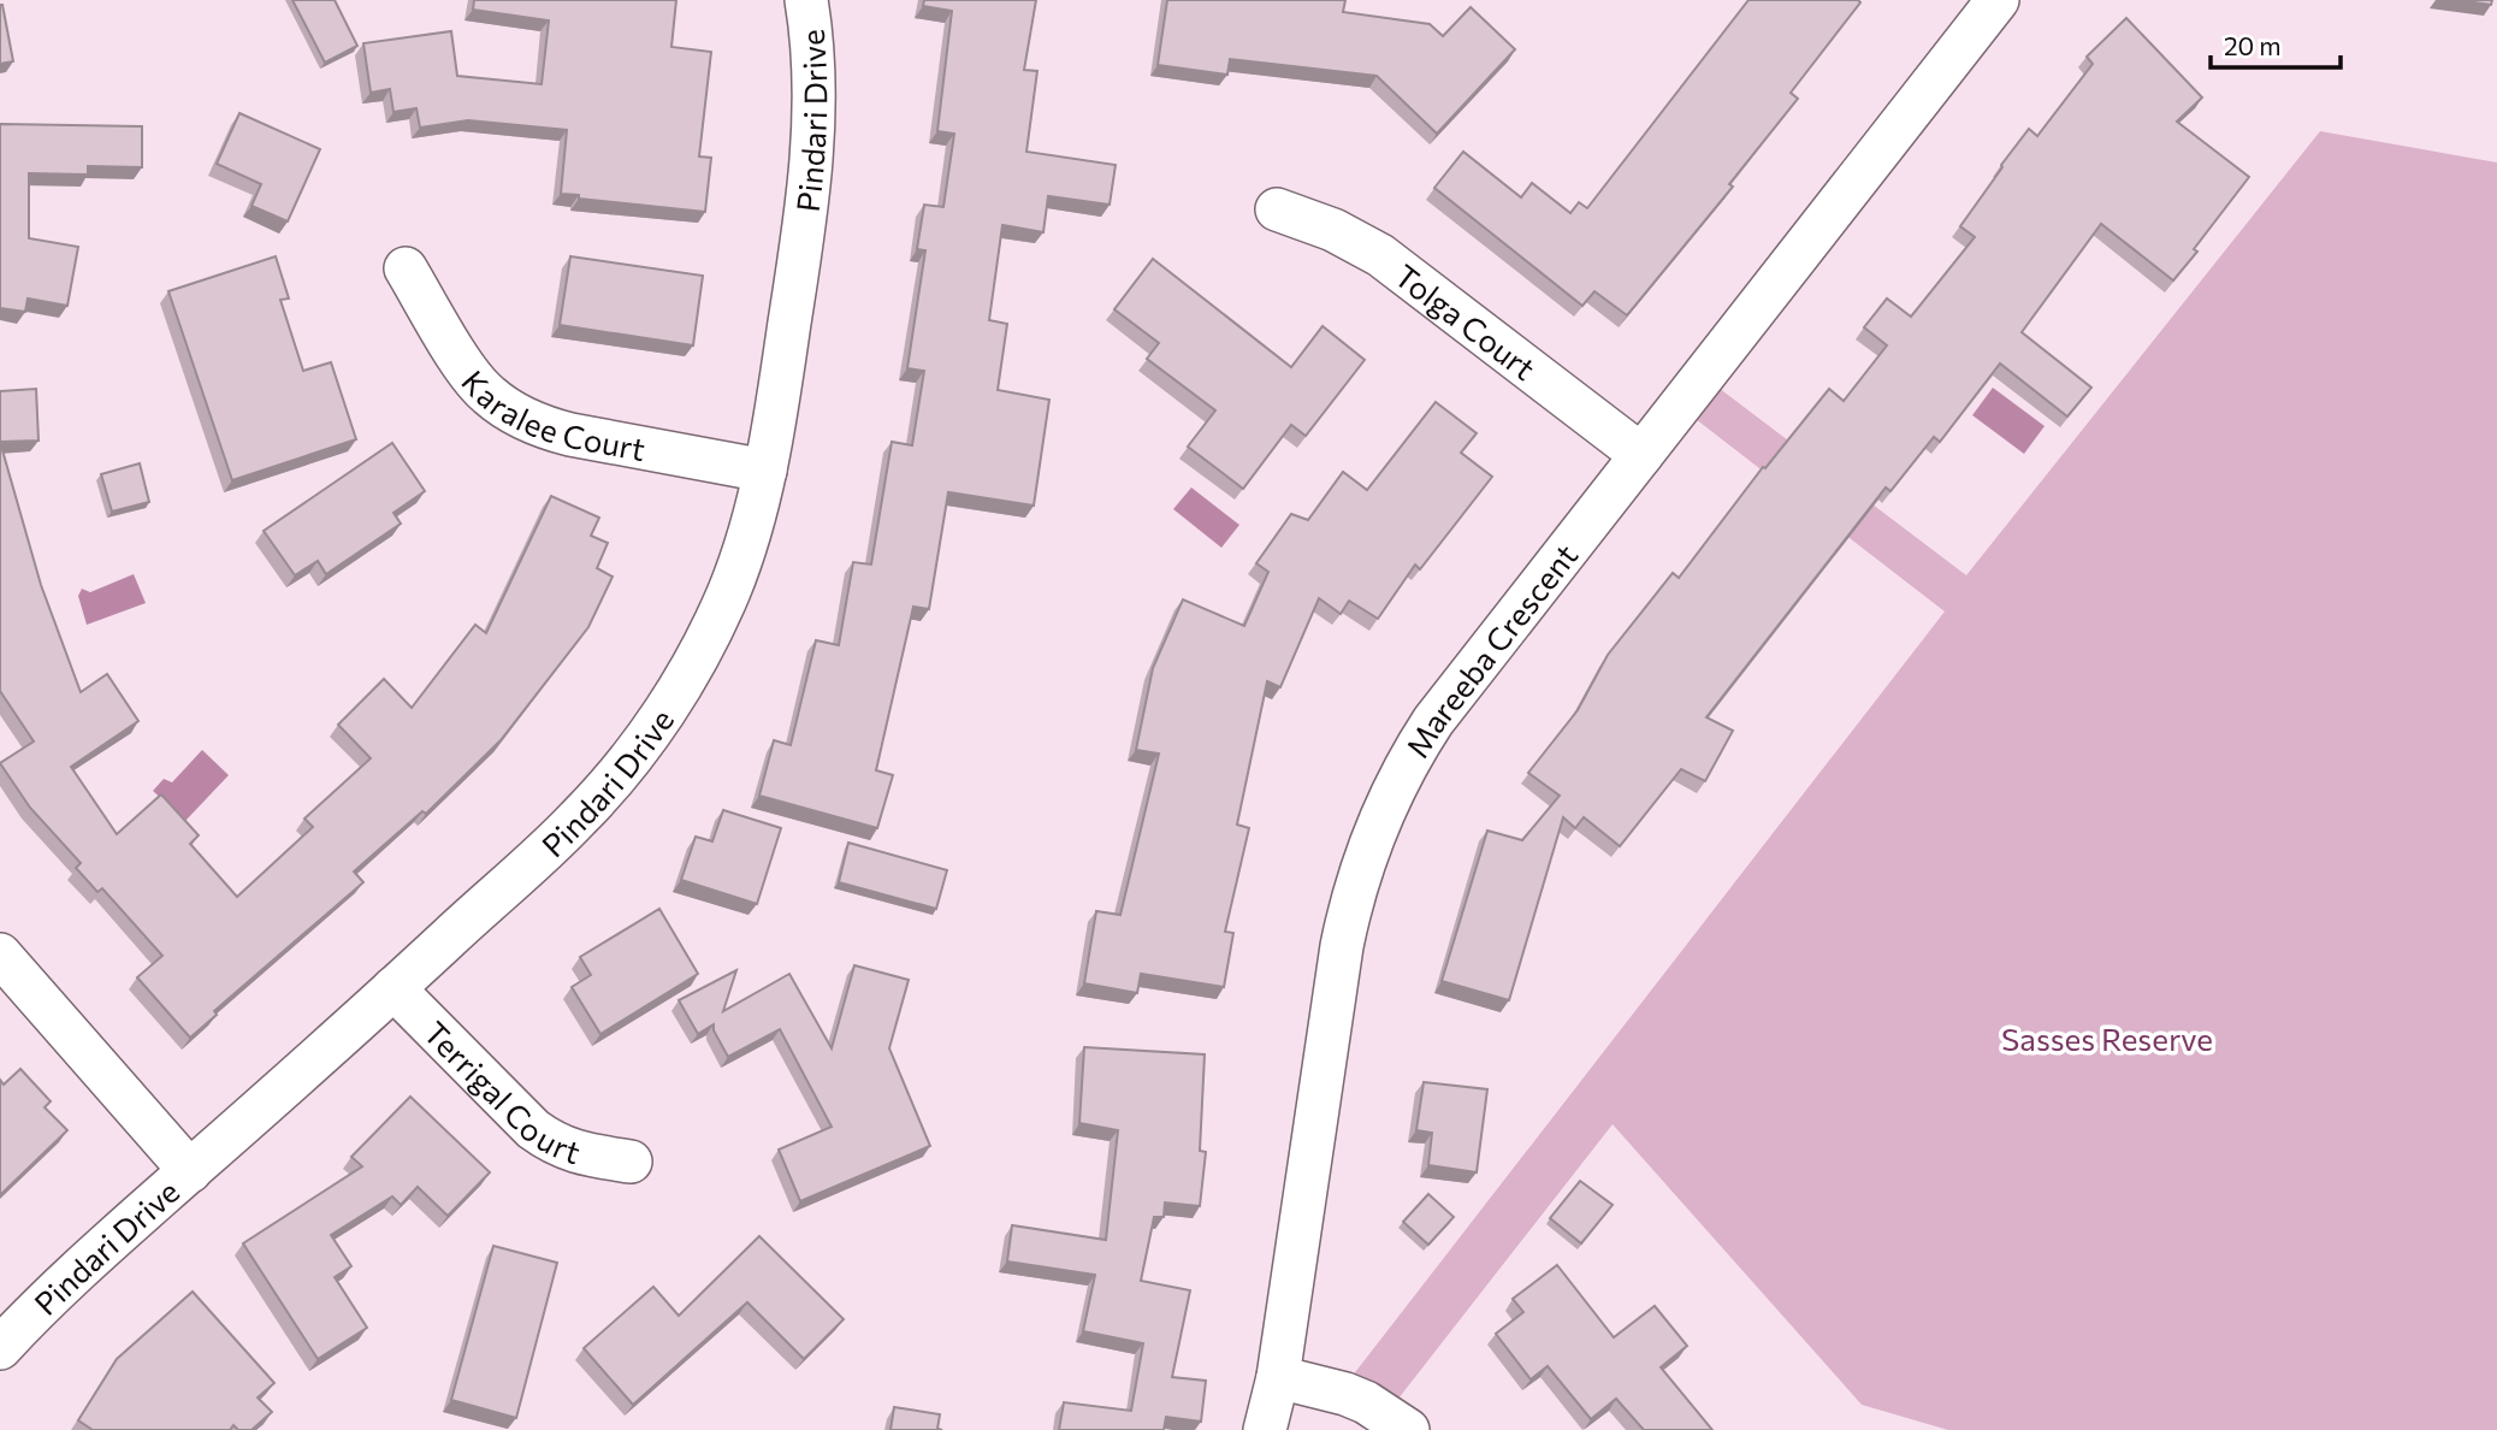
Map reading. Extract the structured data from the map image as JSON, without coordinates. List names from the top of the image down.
{
  "streets": {
    "street": [
      "Pindari Drive",
      "Tolga Court",
      "Karalee Court",
      "Mareeba Crescent",
      "Terrigal Court"
    ]
  },
  "crossings": [
    ["Pindari Drive", "Karalee Court"],
    ["Pindari Drive", "Terrigal Court"],
    ["Tolga Court", "Mareeba Crescent"]
  ],
  "parks": ["Sasses Reserve"],
  "scale_bar": "20 m"
}
